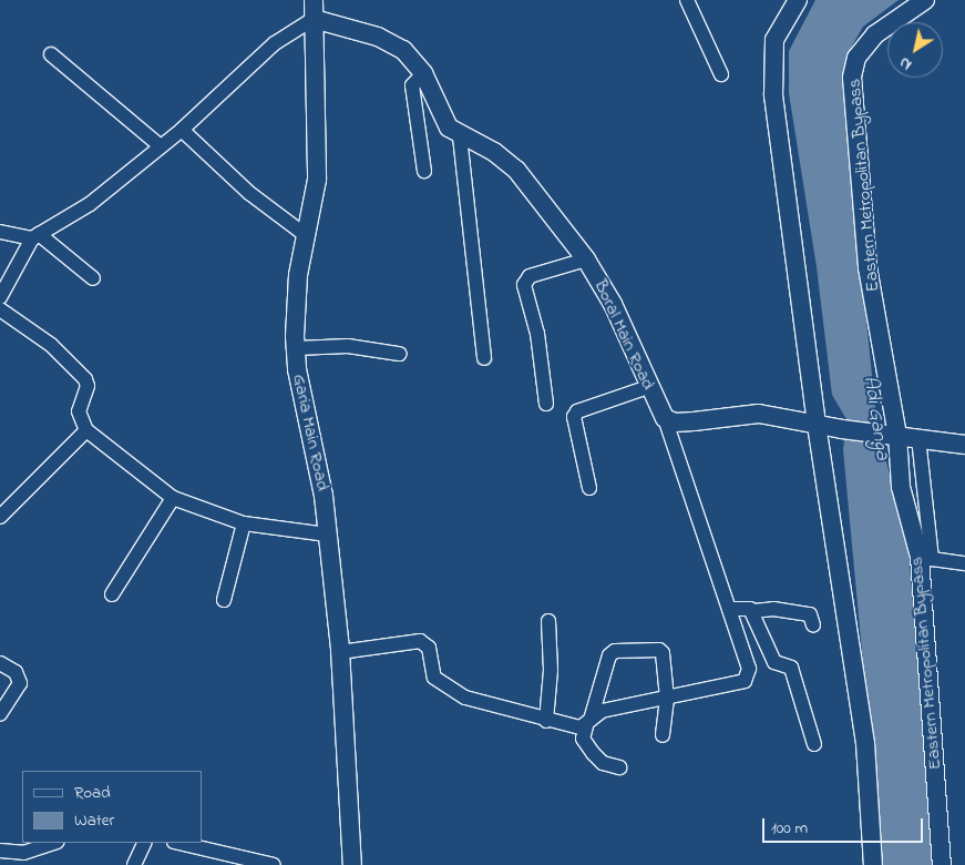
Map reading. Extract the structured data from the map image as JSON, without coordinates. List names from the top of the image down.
{
  "streets": {
    "main road": ["Eastern Metropolitan Bypass", "Boral Main Road", "Garia Main Road"]
  },
  "crossings": [
    ["Boral Main Road", "Garia Main Road"]
  ],
  "water": ["Adi Ganga"],
  "legend": ["Road", "Water"],
  "scale_bar": "100 m",
  "north": "bottom left"
}
